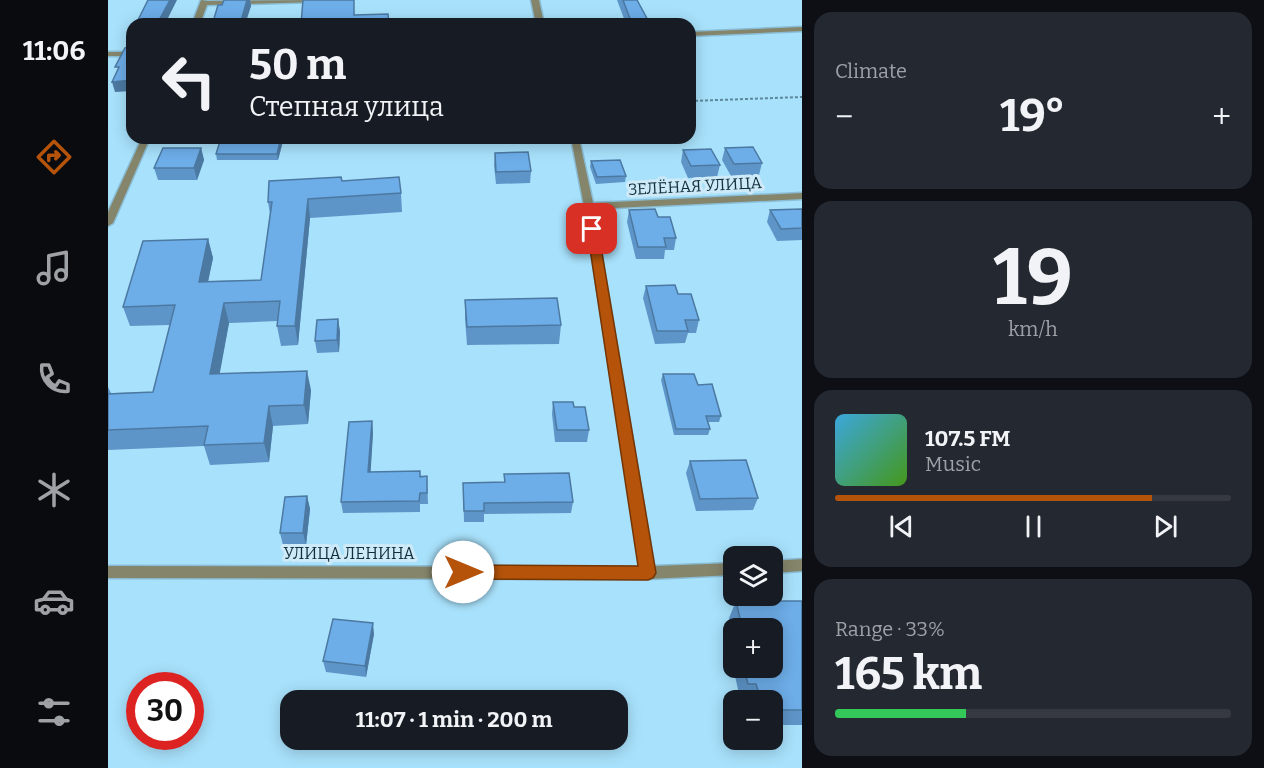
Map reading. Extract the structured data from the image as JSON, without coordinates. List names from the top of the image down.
{
  "streets": {
    "street": ["ЗЕЛЁНАЯ УЛИЦА", "УЛИЦА ЛЕНИНА"]
  },
  "page": {
    "tabs": "11:06",
    "tile": [
      "Climate",
      ["19", "km/h"],
      ["Range · 33%", "165 km"]
    ],
    "turn": ["50 m", "Степная улица"],
    "heat": ["−", "19°", "+"],
    "song": ["107.5 FM", "Music"],
    "map_buttons": ["+", "−"],
    "limit": "30",
    "trip": "11:07 · 1 min · 200 m"
  }
}
